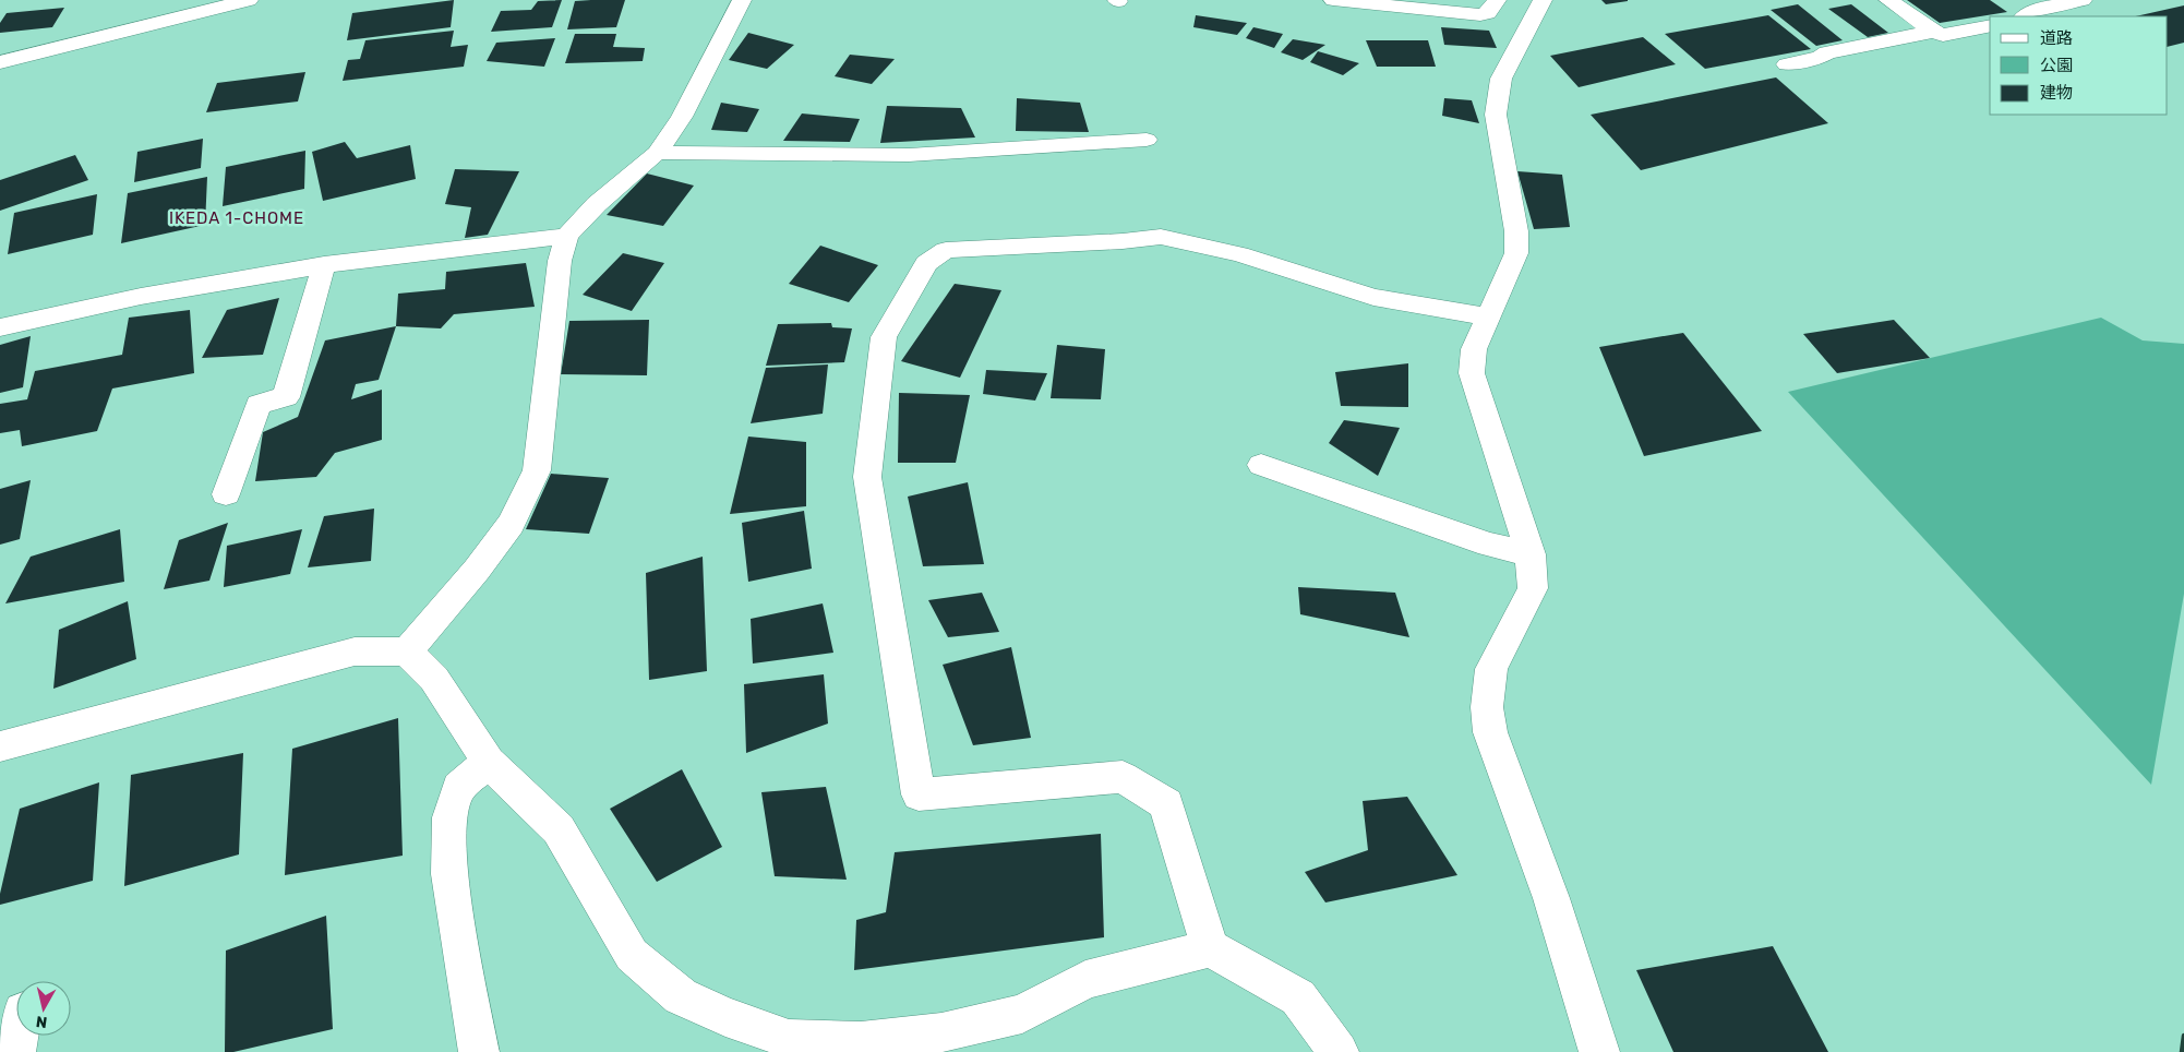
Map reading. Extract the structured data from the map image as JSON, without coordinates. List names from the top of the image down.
{
  "districts": ["IKEDA 1-CHOME"],
  "legend": ["道路", "公園", "建物"],
  "north": "bottom"
}
